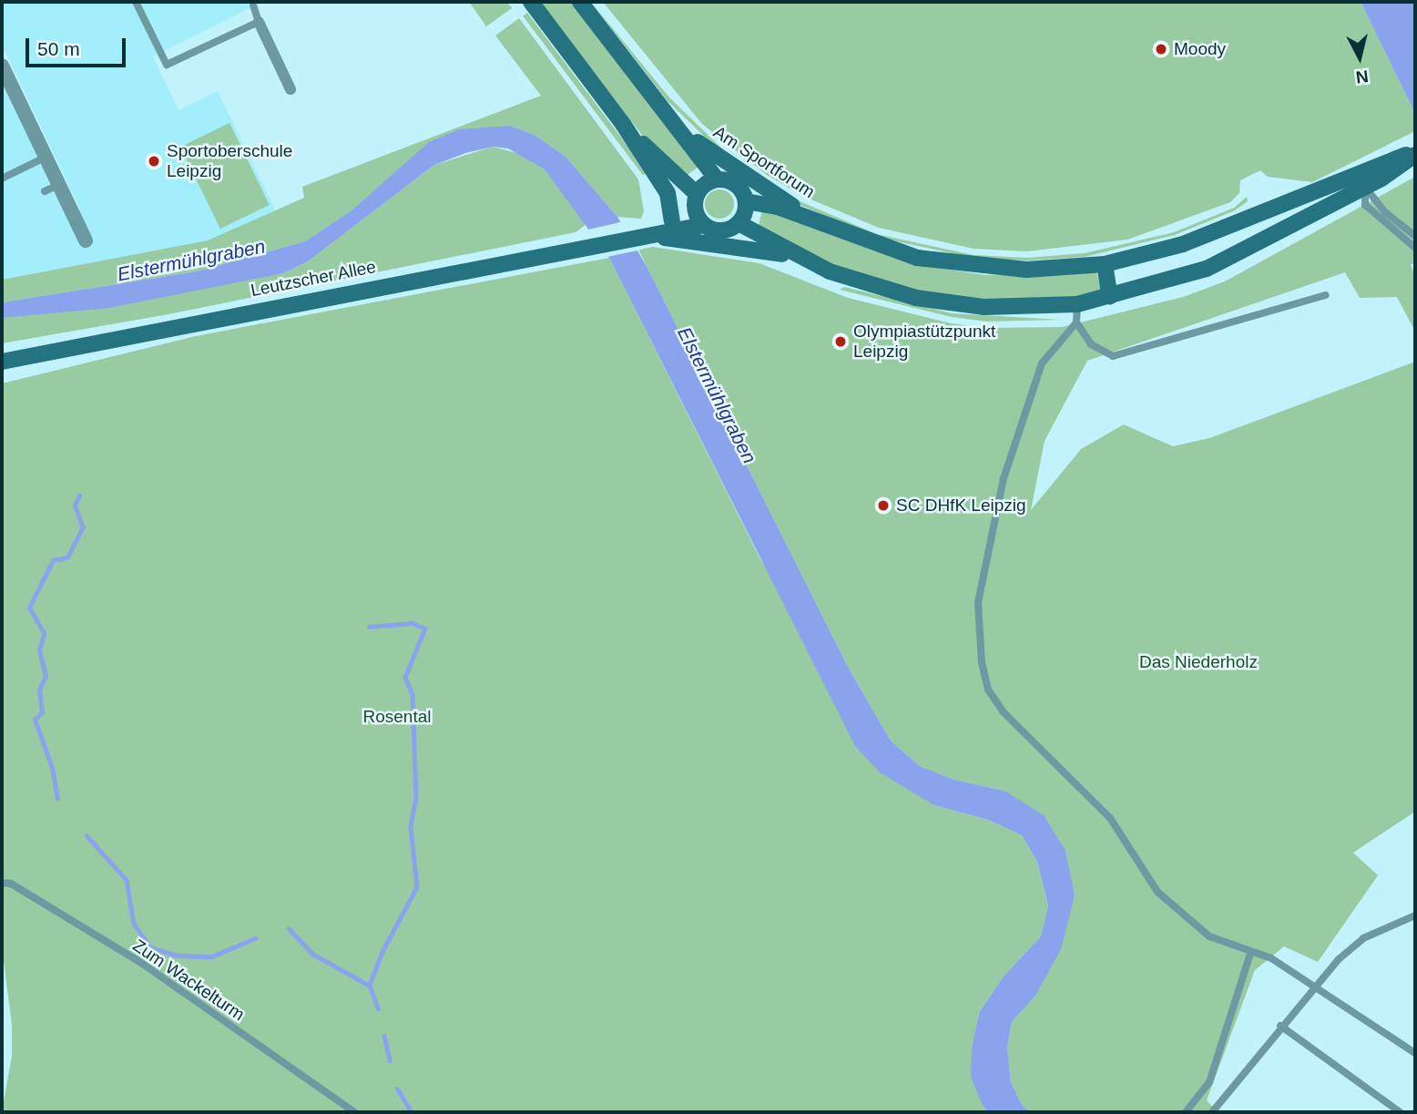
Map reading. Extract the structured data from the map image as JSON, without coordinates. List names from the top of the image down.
{
  "streets": {
    "main road": ["Am Sportforum", "Leutzscher Allee"],
    "lane": ["Zum Wackelturm"]
  },
  "crossings": [
    ["Am Sportforum", "Leutzscher Allee"]
  ],
  "water": ["Elstermühlgraben"],
  "parks": ["Das Niederholz", "Rosental"],
  "places": [
    "Moody",
    "Sportoberschule Leipzig",
    "Olympiastützpunkt Leipzig",
    "SC DHfK Leipzig"
  ],
  "scale_bar": "50 m",
  "north": "bottom"
}
